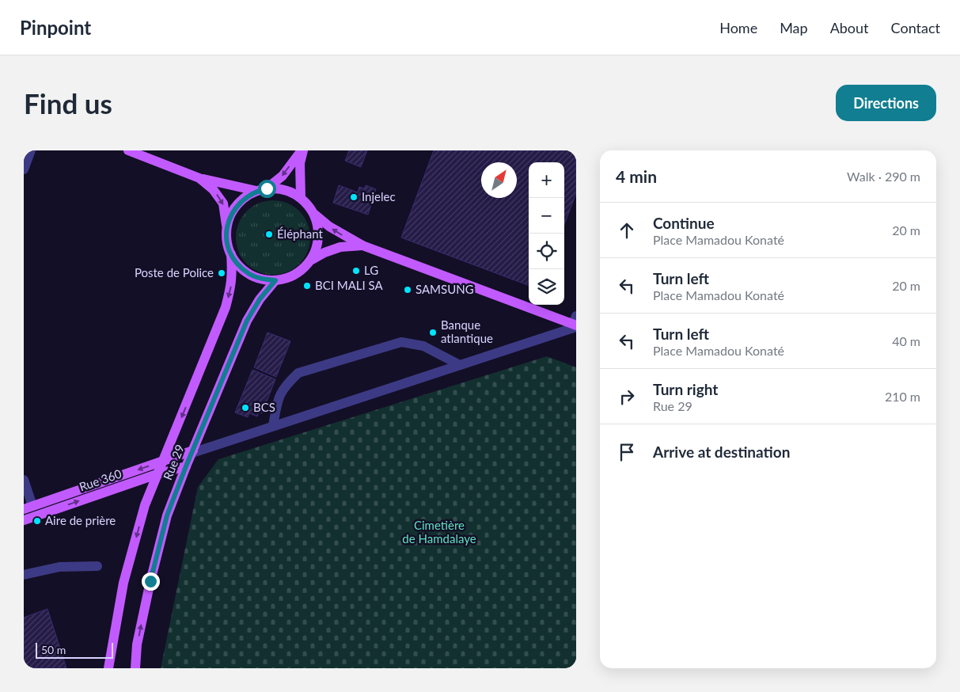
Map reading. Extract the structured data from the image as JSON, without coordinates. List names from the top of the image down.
{
  "streets": {
    "main road": ["Rue 29", "Rue 360"]
  },
  "crossings": [
    ["Rue 29", "Rue 360"]
  ],
  "parks": ["Cimetière de Hamdalaye"],
  "places": [
    "Injelec",
    "Éléphant",
    "LG",
    "Poste de Police",
    "BCI MALI SA",
    "SAMSUNG",
    "Banque atlantique",
    "BCS",
    "Aire de prière"
  ],
  "scale_bar": "50 m",
  "north": "top right",
  "page": {
    "header": "Pinpoint",
    "nav": [
      "Home",
      "Map",
      "About",
      "Contact"
    ],
    "buttons": "Directions",
    "title": "Find us",
    "heading": ["4 min", "Walk · 290 m"],
    "map_buttons": ["+", "−"],
    "list": [
      ["Continue", "Place Mamadou Konaté", "20 m"],
      ["Turn left", "Place Mamadou Konaté", "20 m"],
      ["Turn left", "Place Mamadou Konaté", "40 m"],
      ["Turn right", "Rue 29", "210 m"],
      "Arrive at destination"
    ],
    "scale": "50 m"
  }
}
